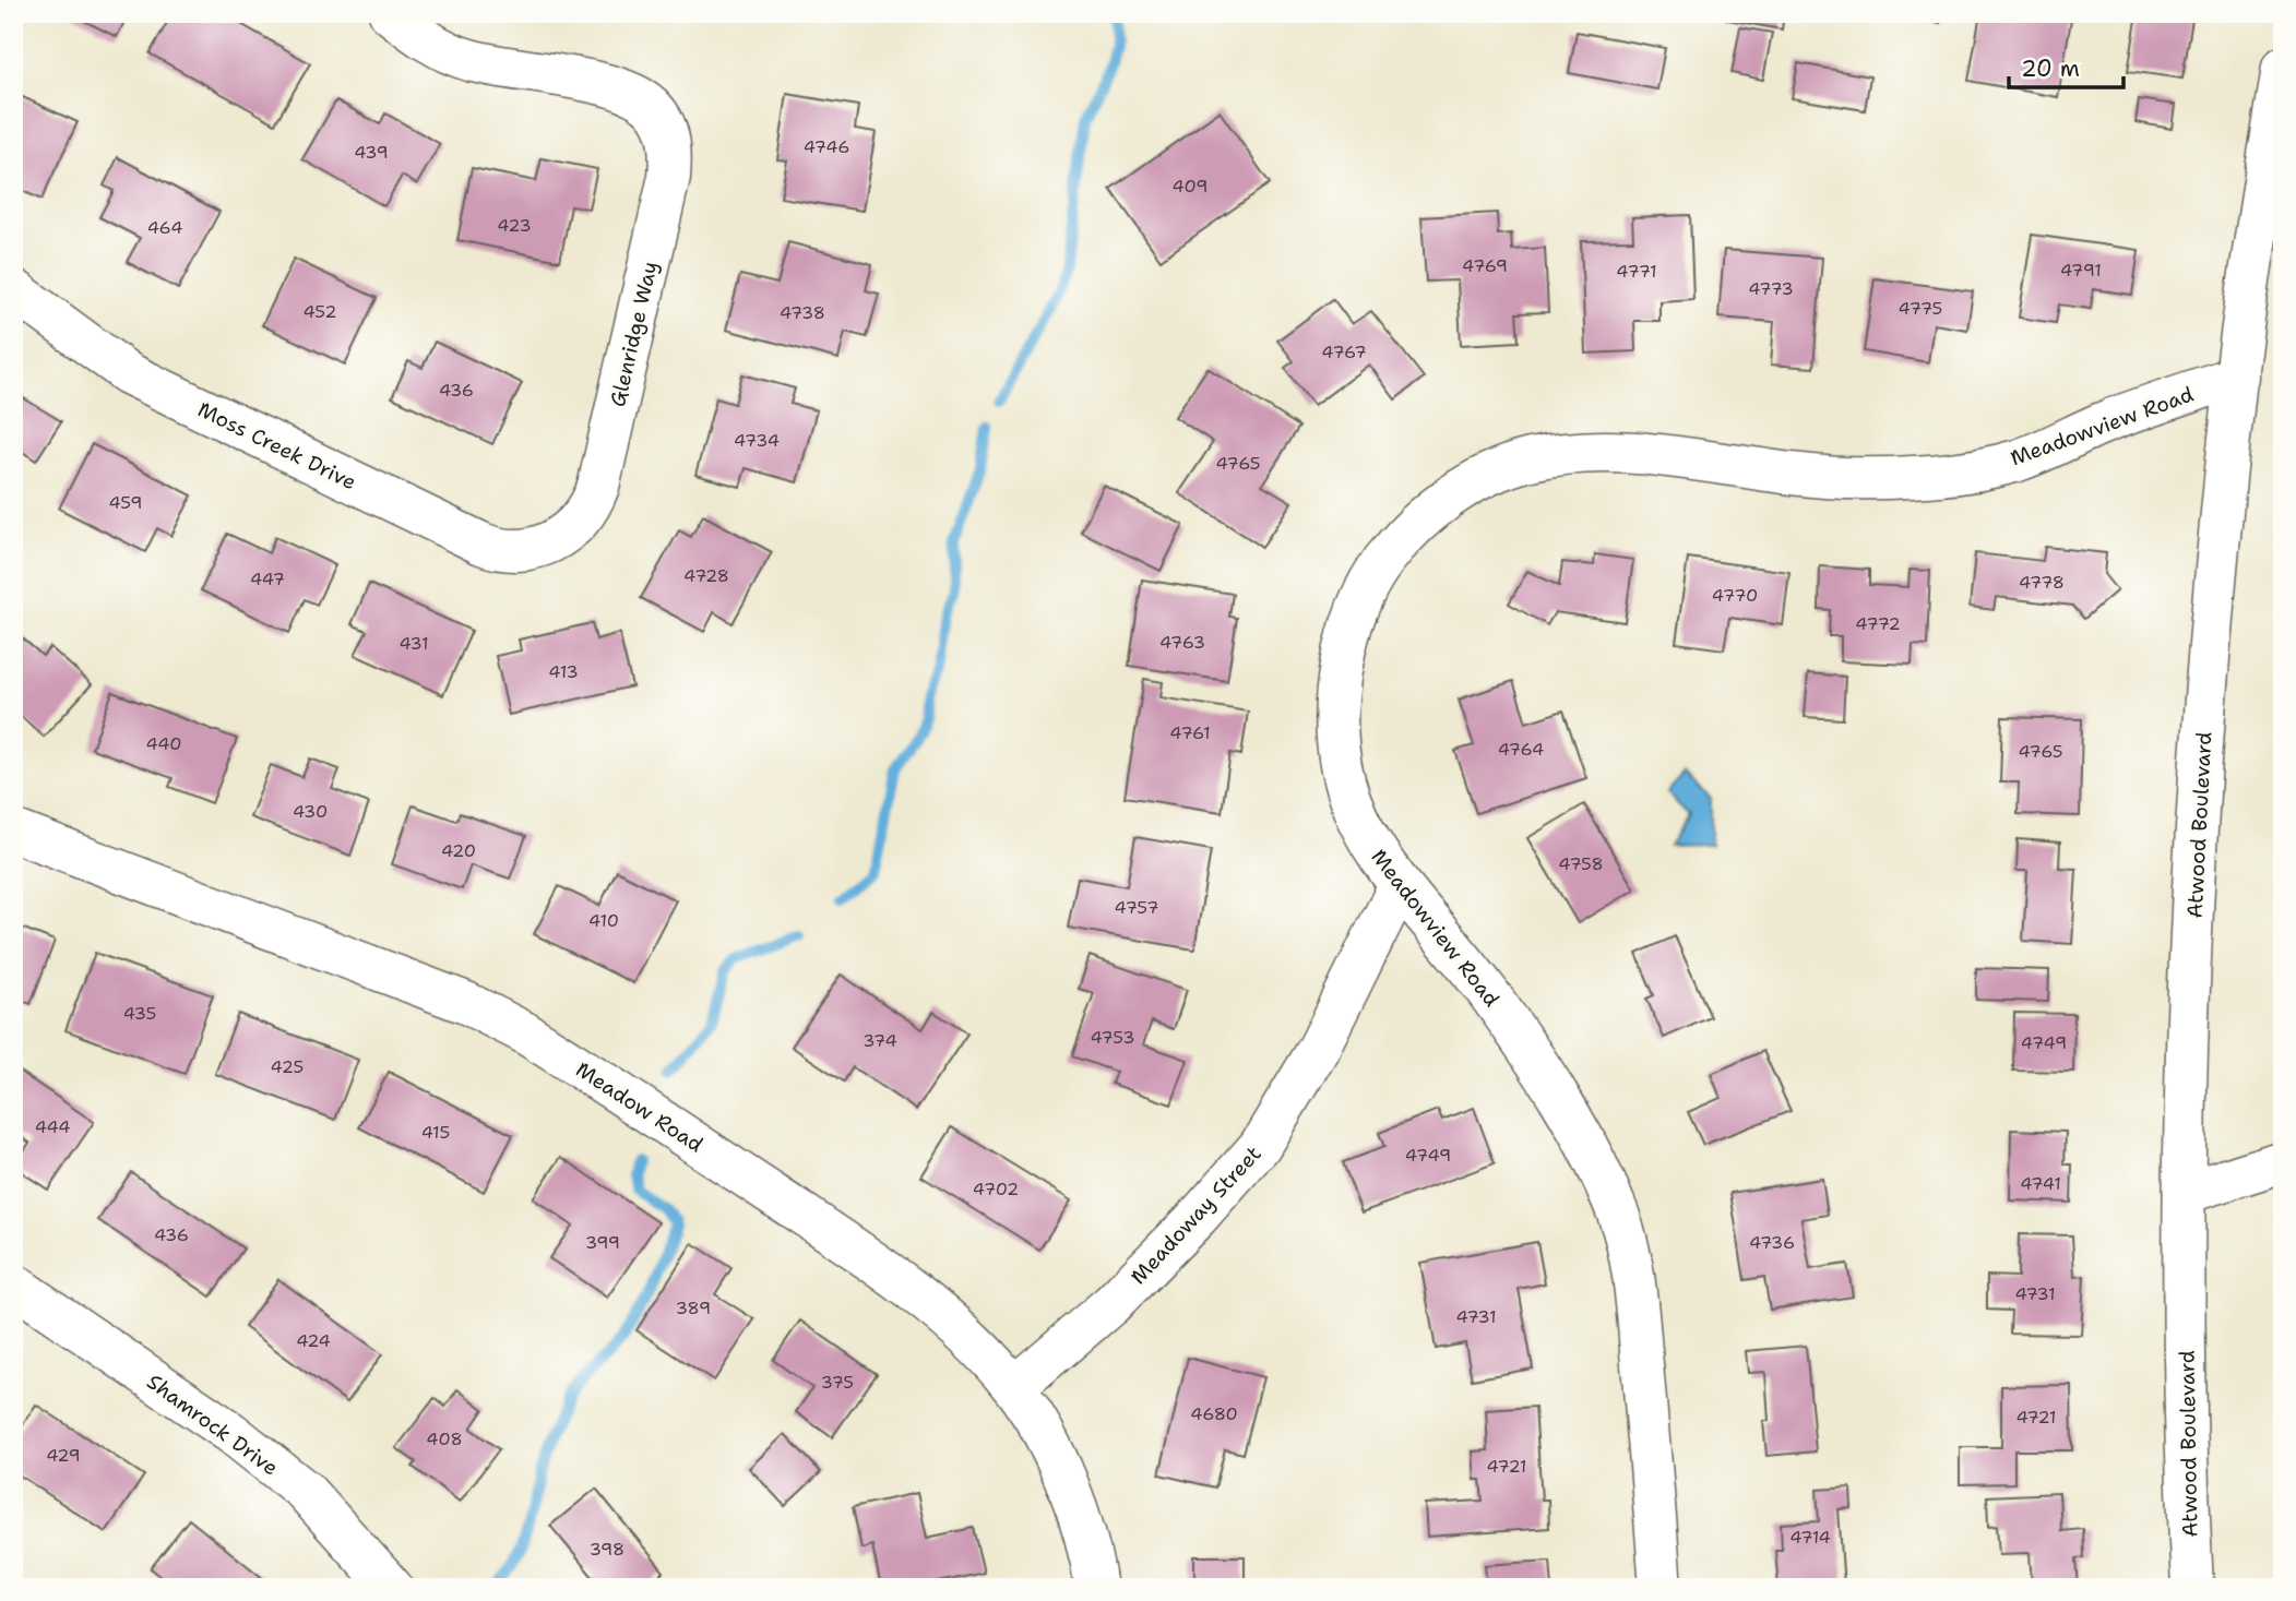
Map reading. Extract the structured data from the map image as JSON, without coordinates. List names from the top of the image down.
{
  "streets": {
    "street": [
      "Glenridge Way",
      "Meadowview Road",
      "Moss Creek Drive",
      "Atwood Boulevard",
      "Meadow Road",
      "Meadoway Street",
      "Shamrock Drive"
    ]
  },
  "crossings": [
    ["Glenridge Way", "Moss Creek Drive"],
    ["Meadowview Road", "Atwood Boulevard"],
    ["Meadowview Road", "Meadoway Street"],
    ["Meadow Road", "Meadoway Street"]
  ],
  "house_numbers": [
    "4746",
    "439",
    "409",
    "423",
    "464",
    "4769",
    "4791",
    "4771",
    "4773",
    "4775",
    "452",
    "4738",
    "4767",
    "436",
    "4734",
    "4765",
    "459",
    "4728",
    "447",
    "4778",
    "4770",
    "4772",
    "4763",
    "431",
    "413",
    "4761",
    "440",
    "4764",
    "4765",
    "430",
    "420",
    "4758",
    "4757",
    "410",
    "435",
    "4753",
    "374",
    "4749",
    "425",
    "444",
    "415",
    "4749",
    "4741",
    "4702",
    "436",
    "399",
    "4736",
    "4731",
    "389",
    "4731",
    "424",
    "375",
    "4680",
    "4721",
    "408",
    "429",
    "4721",
    "4714",
    "398"
  ],
  "scale_bar": "20 m"
}
